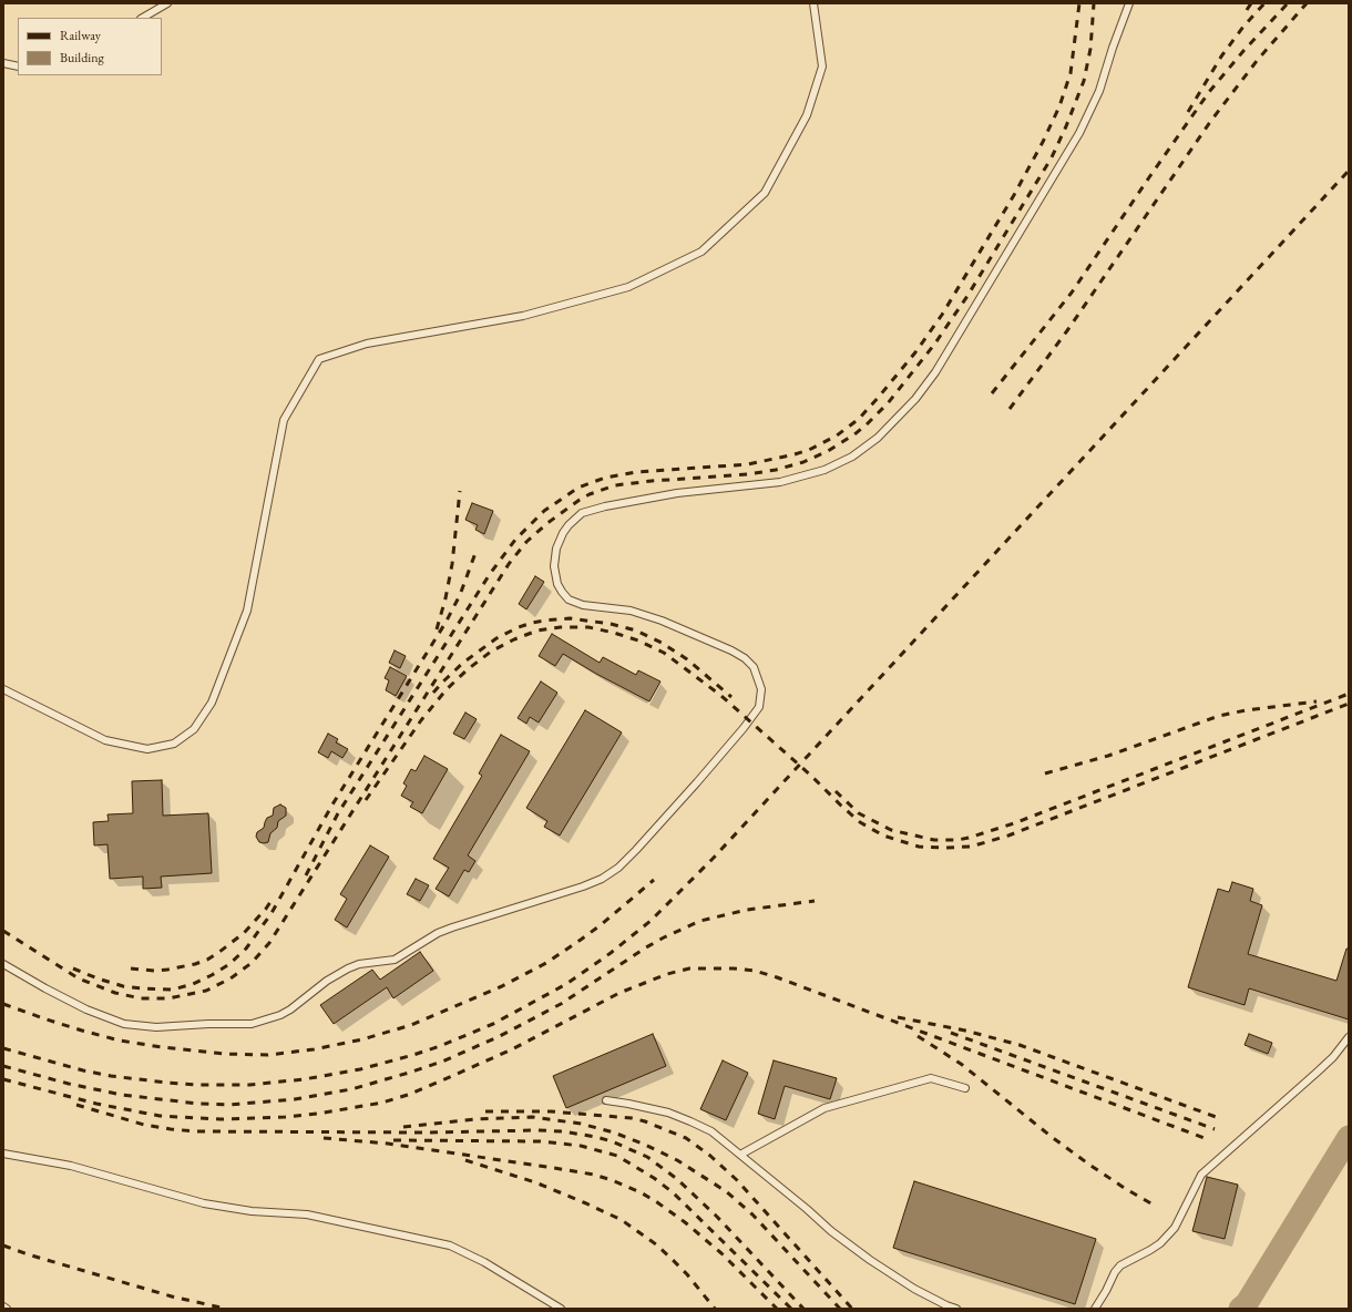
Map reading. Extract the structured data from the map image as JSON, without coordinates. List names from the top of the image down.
{
  "legend": ["Railway", "Building"]
}
